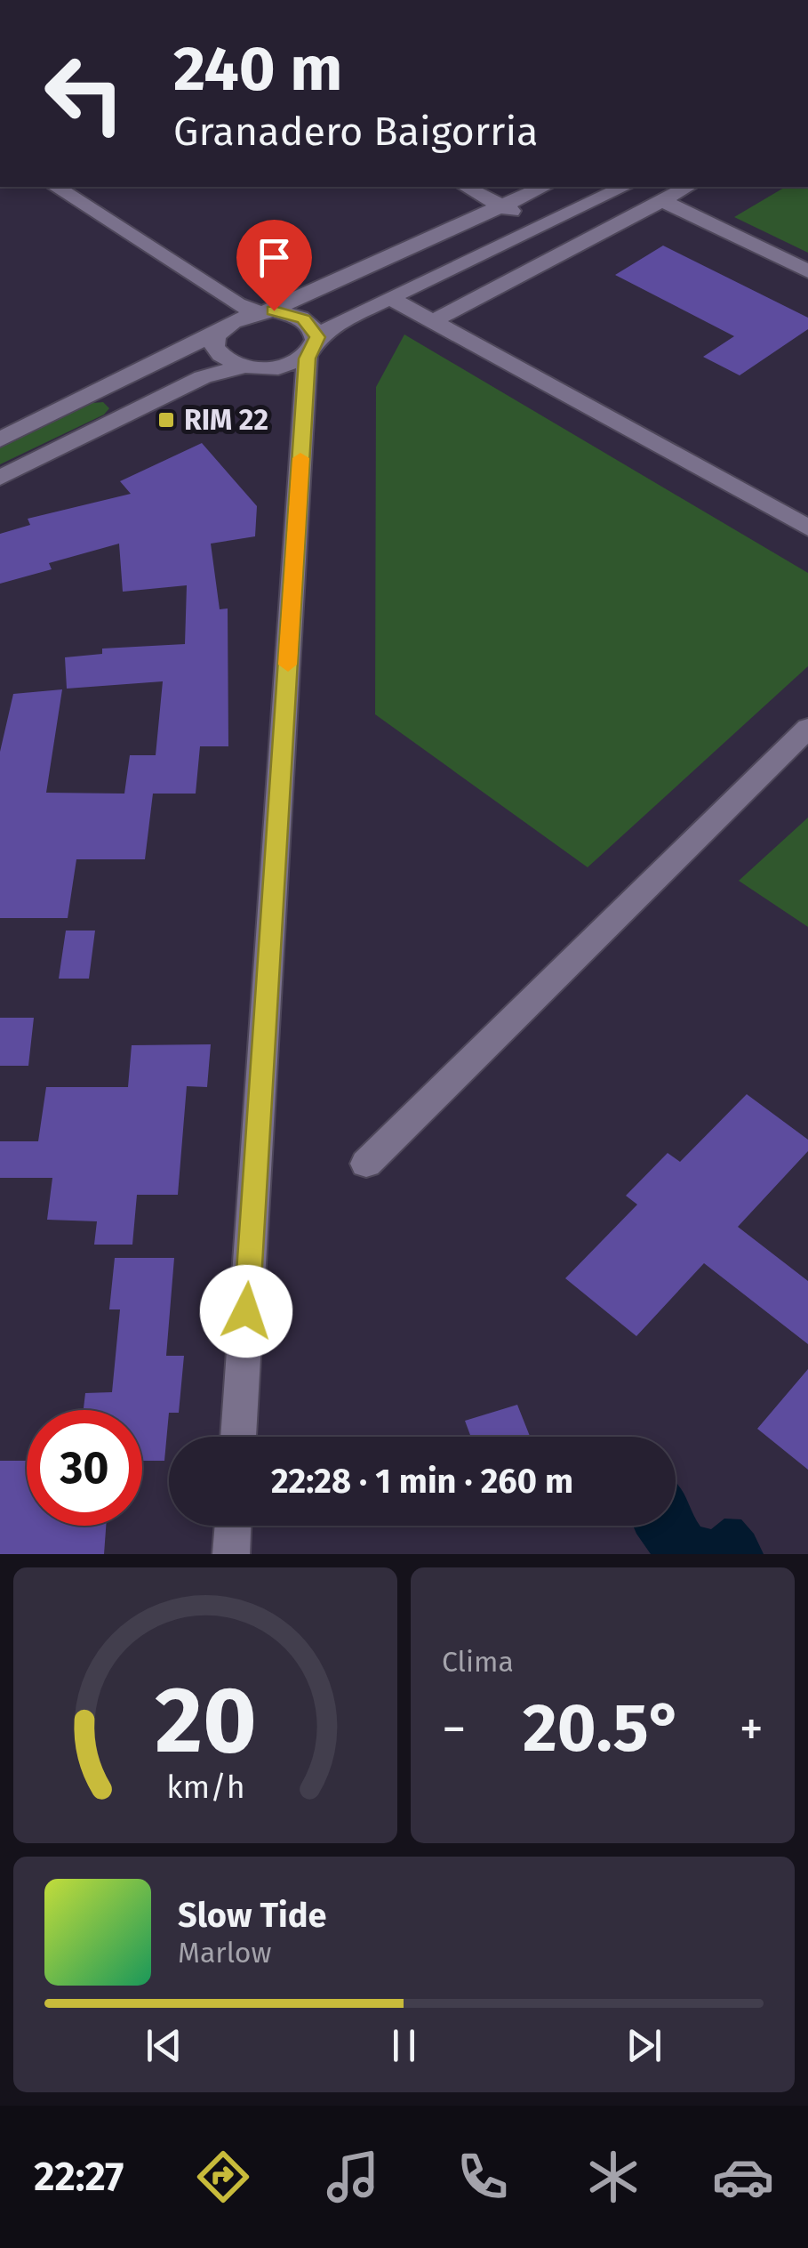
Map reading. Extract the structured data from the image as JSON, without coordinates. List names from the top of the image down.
{
  "places": {
    "transit": ["RIM 22"]
  },
  "page": {
    "turn": ["240 m", "Granadero Baigorria"],
    "limit": "30",
    "trip": "22:28 · 1 min · 260 m",
    "tile": "Clima",
    "heat": ["−", "20.5°", "+"],
    "song": ["Slow Tide", "Marlow"],
    "tabs": "22:27",
    "gauge": ["20", "km/h"]
  }
}
